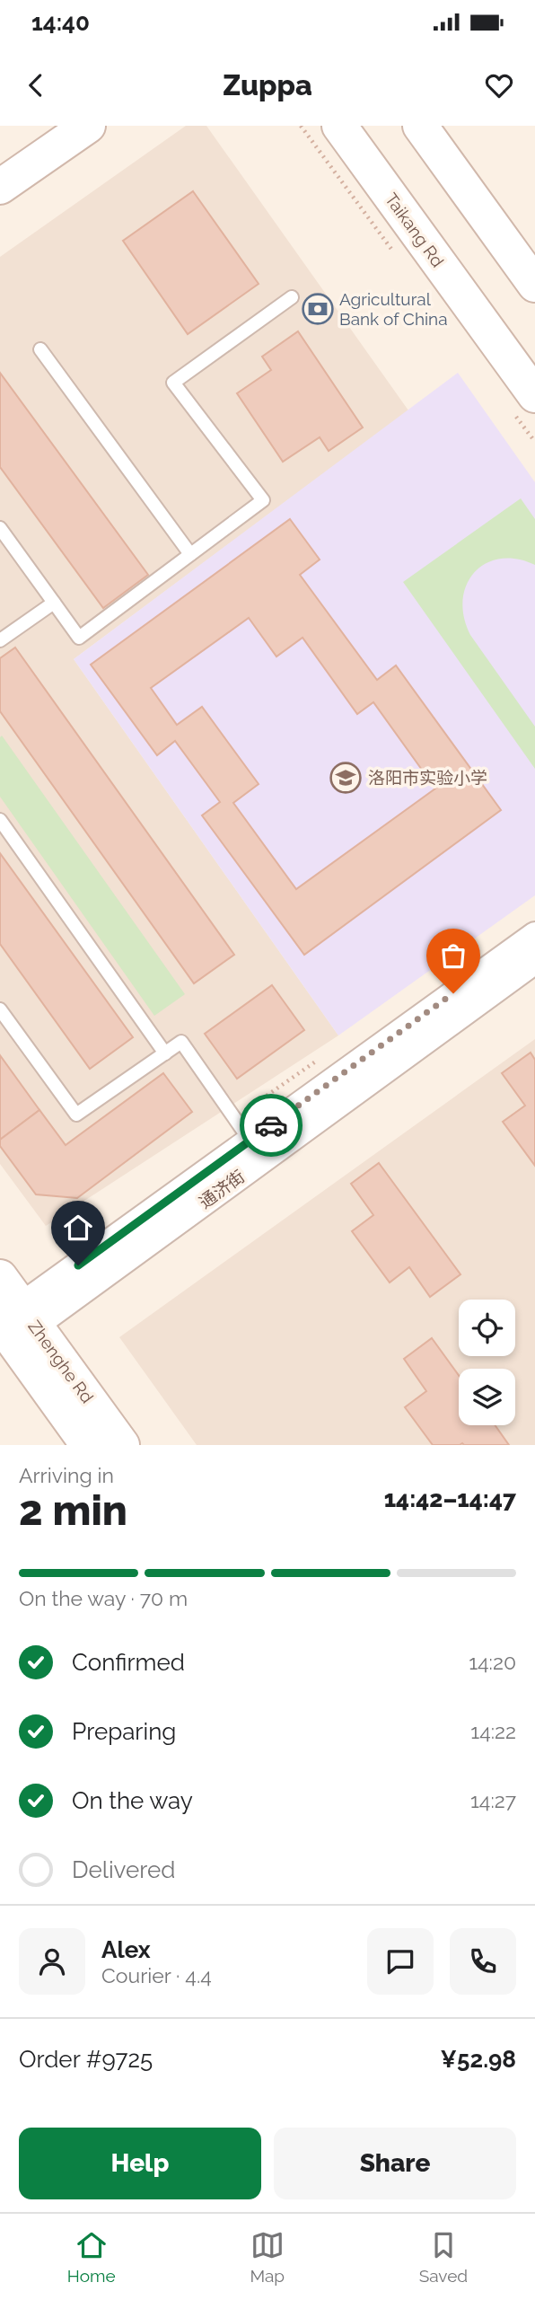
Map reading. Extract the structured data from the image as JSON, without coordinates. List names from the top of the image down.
{
  "streets": {
    "main road": ["Taikang Rd", "Zhenghe Rd"],
    "street": ["通济街"]
  },
  "crossings": [
    ["通济街", "Zhenghe Rd"]
  ],
  "places": {
    "bank": ["Agricultural Bank of China"],
    "school or university": ["洛阳市实验小学"]
  },
  "page": {
    "status": "14:40",
    "header": "Zuppa",
    "heading": ["2 min", "Arriving in", "14:42–14:47"],
    "panel": [
      "Alex",
      "Courier · 4.4",
      "Order #9725",
      "¥52.98"
    ],
    "bar": "On the way · 70 m",
    "list": [
      ["Confirmed", "14:20"],
      ["Preparing", "14:22"],
      ["On the way", "14:27"],
      "Delivered"
    ],
    "buttons": ["Help", "Share"],
    "tabs": ["Home", "Map", "Saved"]
  }
}
